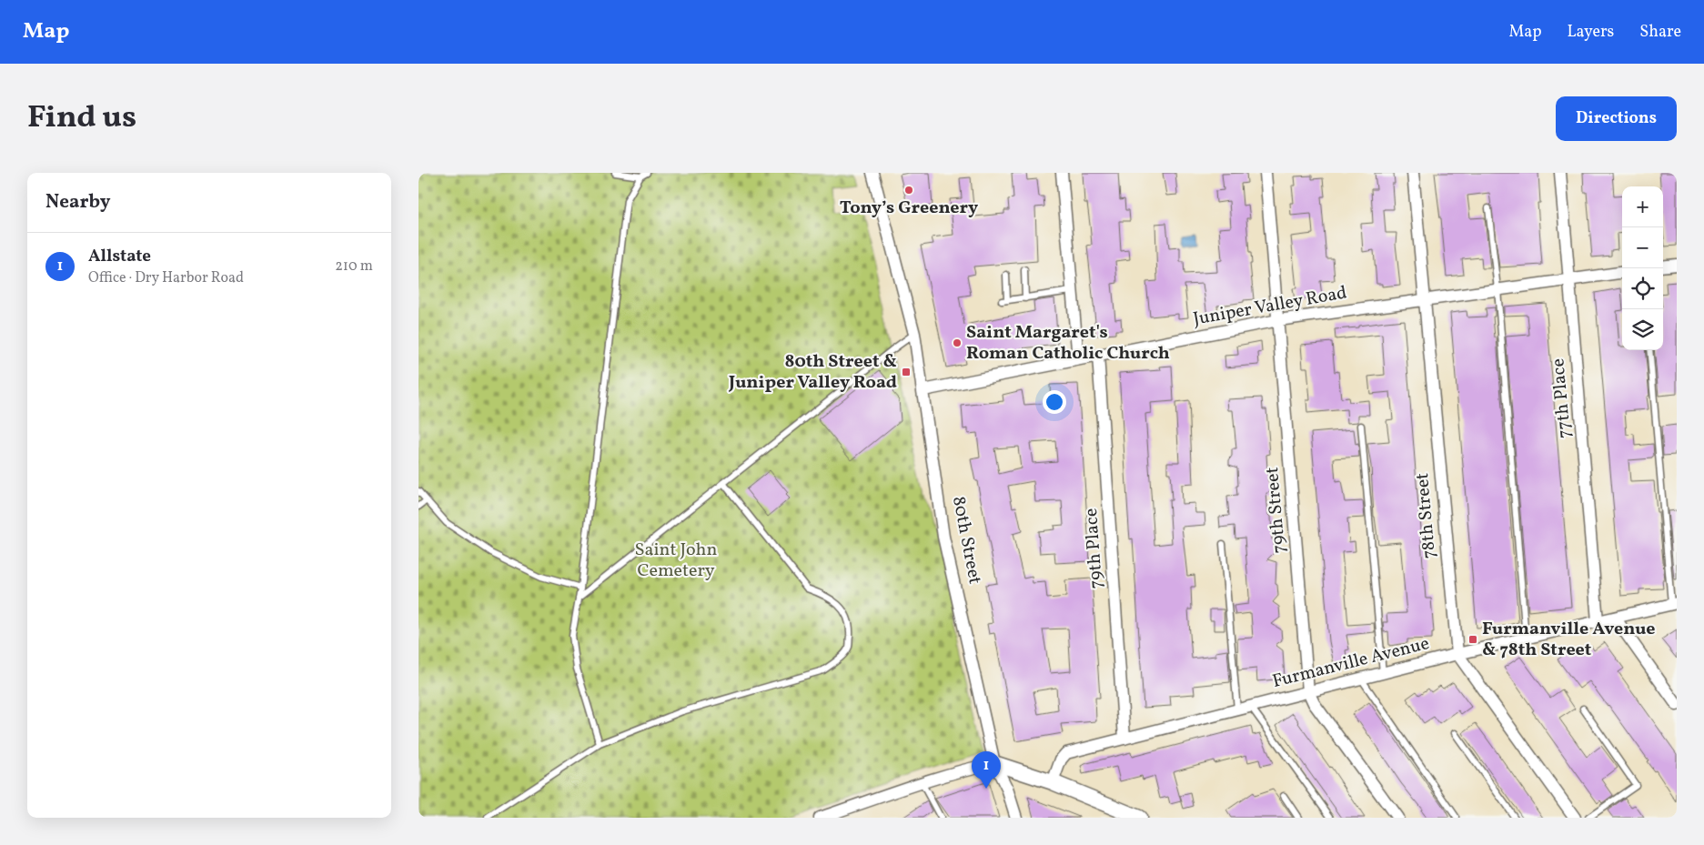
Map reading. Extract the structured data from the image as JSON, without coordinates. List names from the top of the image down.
{
  "streets": {
    "street": [
      "Juniper Valley Road",
      "77th Place",
      "79th Street",
      "78th Street",
      "80th Street",
      "79th Place",
      "Furmanville Avenue"
    ]
  },
  "crossings": [
    ["Juniper Valley Road", "77th Place"],
    ["Juniper Valley Road", "79th Street"],
    ["Juniper Valley Road", "78th Street"],
    ["Juniper Valley Road", "80th Street"],
    ["Juniper Valley Road", "79th Place"],
    ["77th Place", "Furmanville Avenue"],
    ["79th Street", "Furmanville Avenue"],
    ["78th Street", "Furmanville Avenue"],
    ["79th Place", "Furmanville Avenue"]
  ],
  "parks": ["Saint John Cemetery"],
  "places": {
    "other": ["Tony’s Greenery", "Saint Margaret's Roman Catholic Church"],
    "transit": ["80th Street & Juniper Valley Road", "Furmanville Avenue & 78th Street"]
  },
  "page": {
    "header": "Map",
    "nav": ["Map", "Layers", "Share"],
    "title": "Find us",
    "buttons": "Directions",
    "heading": "Nearby",
    "map_buttons": ["+", "−"],
    "list": [
      {
        "mark": "1",
        "name": "Allstate",
        "note": "Office · Dry Harbor Road",
        "value": "210 m"
      }
    ],
    "pins": "1"
  }
}
